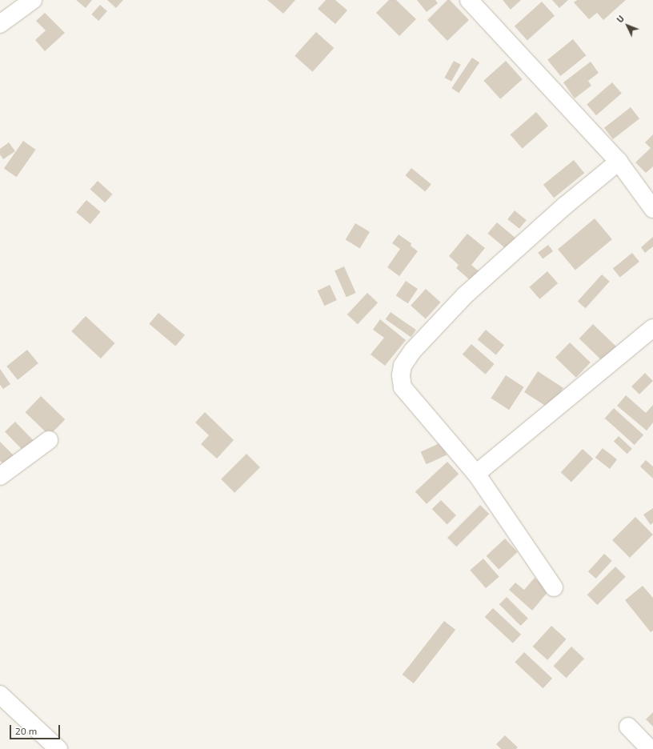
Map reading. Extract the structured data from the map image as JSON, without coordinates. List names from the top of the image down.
{
  "scale_bar": "20 m",
  "north": "top left"
}
